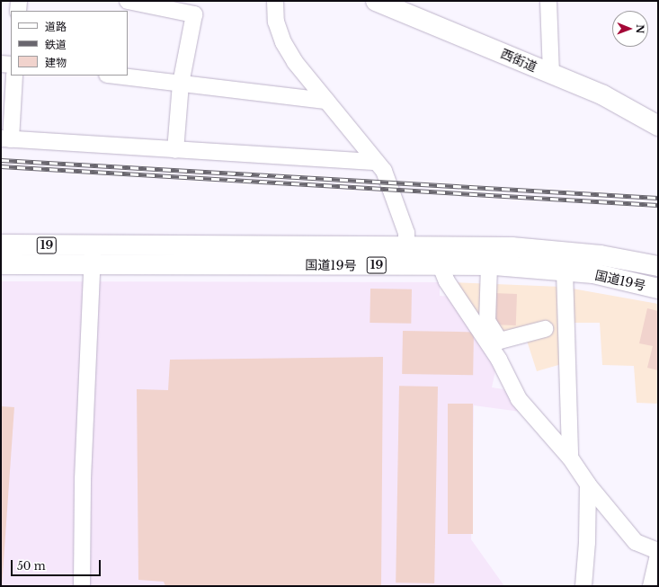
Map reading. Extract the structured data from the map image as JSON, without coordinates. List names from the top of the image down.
{
  "streets": {
    "main road": ["西街道", "19", "国道19号"]
  },
  "legend": ["道路", "鉄道", "建物"],
  "scale_bar": "50 m",
  "north": "right"
}
